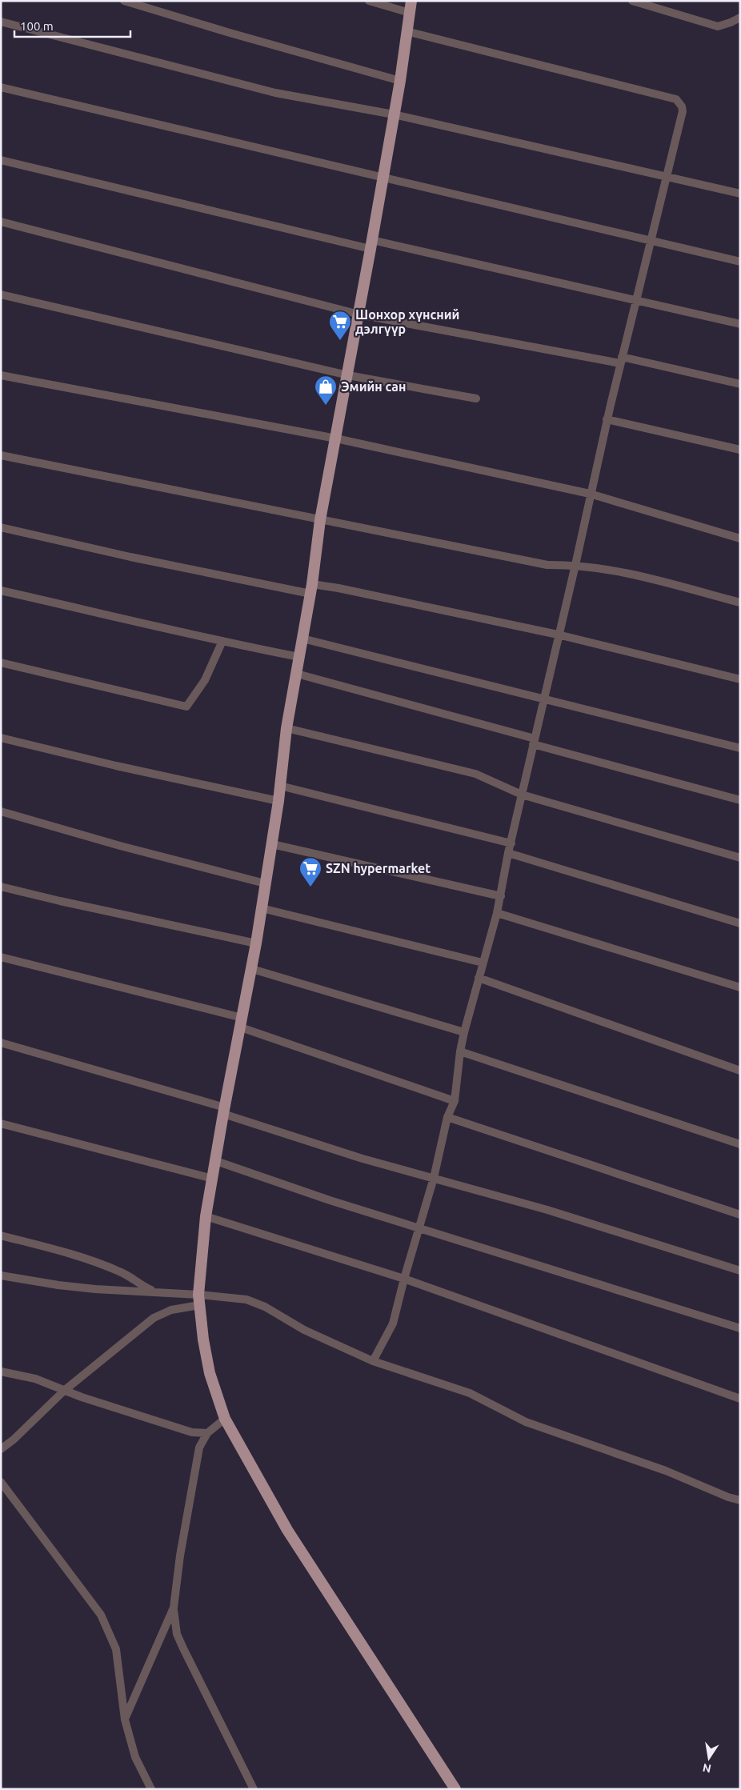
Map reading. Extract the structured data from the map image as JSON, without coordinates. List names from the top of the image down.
{
  "places": {
    "supermarket": ["Шонхор хүнсний дэлгүүр", "SZN hypermarket"],
    "shop": ["Эмийн сан"]
  },
  "scale_bar": "100 m",
  "north": "bottom"
}
